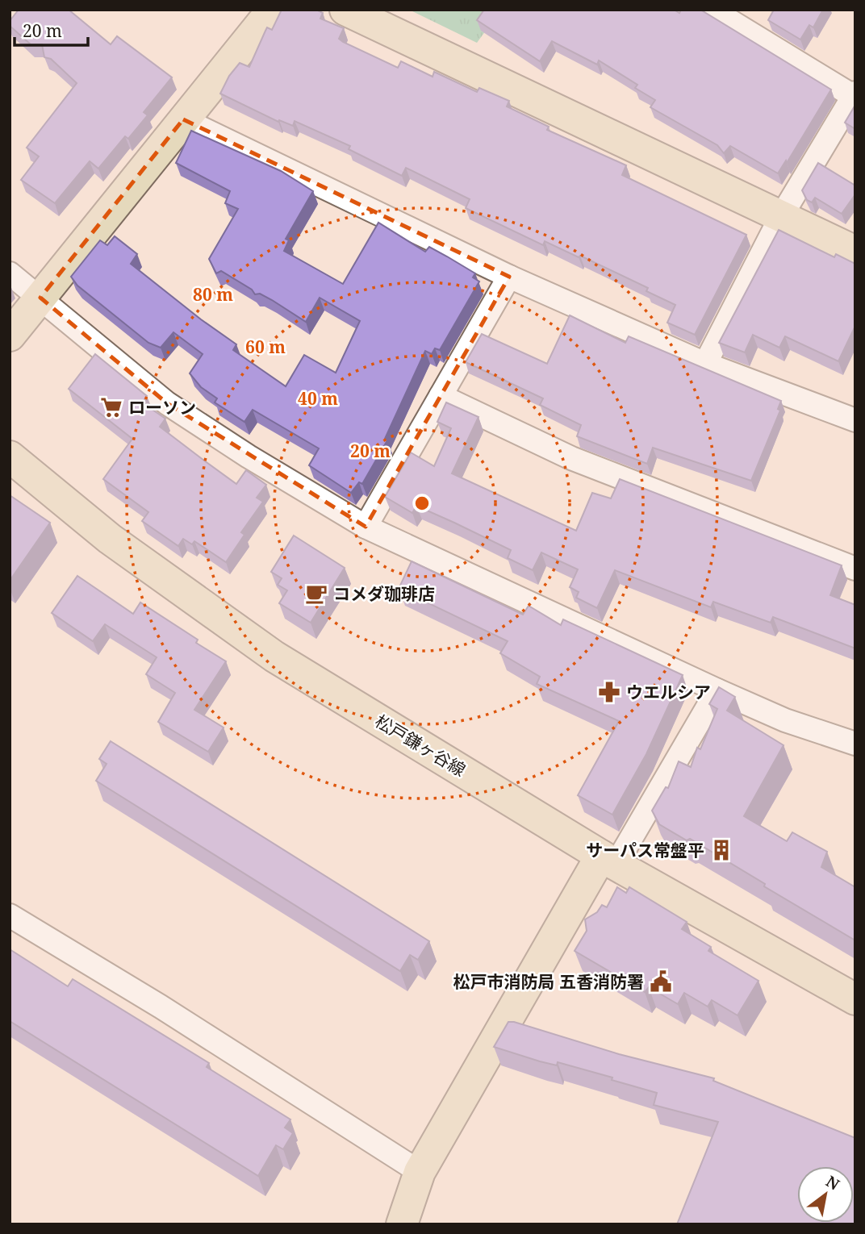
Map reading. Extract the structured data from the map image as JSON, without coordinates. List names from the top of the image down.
{
  "streets": {
    "street": ["松戸鎌ヶ谷線"]
  },
  "places": {
    "supermarket": ["ローソン"],
    "cafe": ["コメダ珈琲店"],
    "pharmacy": ["ウエルシア"],
    "building": ["サーパス常盤平"],
    "public building": ["松戸市消防局 五香消防署"]
  },
  "scale_bar": "20 m",
  "north": "top right",
  "rings": [
    "80 m",
    "60 m",
    "40 m",
    "20 m"
  ]
}
